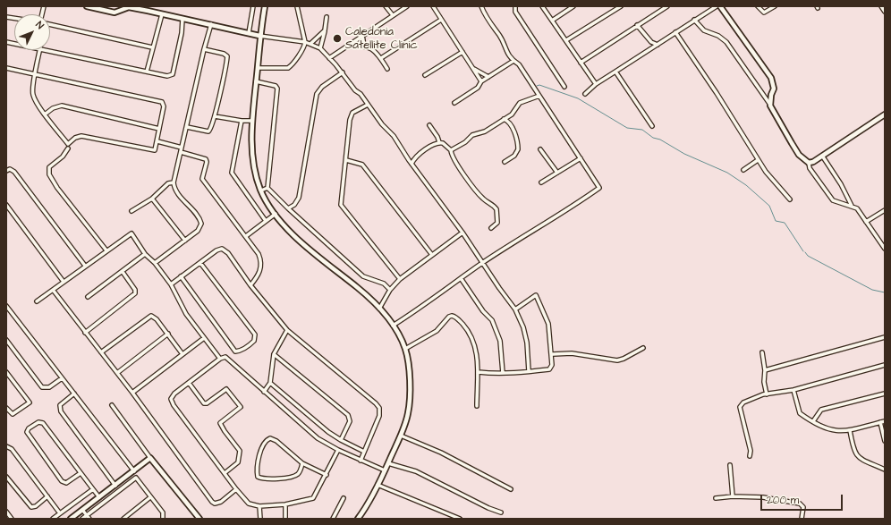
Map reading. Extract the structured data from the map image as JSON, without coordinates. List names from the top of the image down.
{
  "places": ["Caledonia Satellite Clinic"],
  "scale_bar": "200 m",
  "north": "top right"
}
